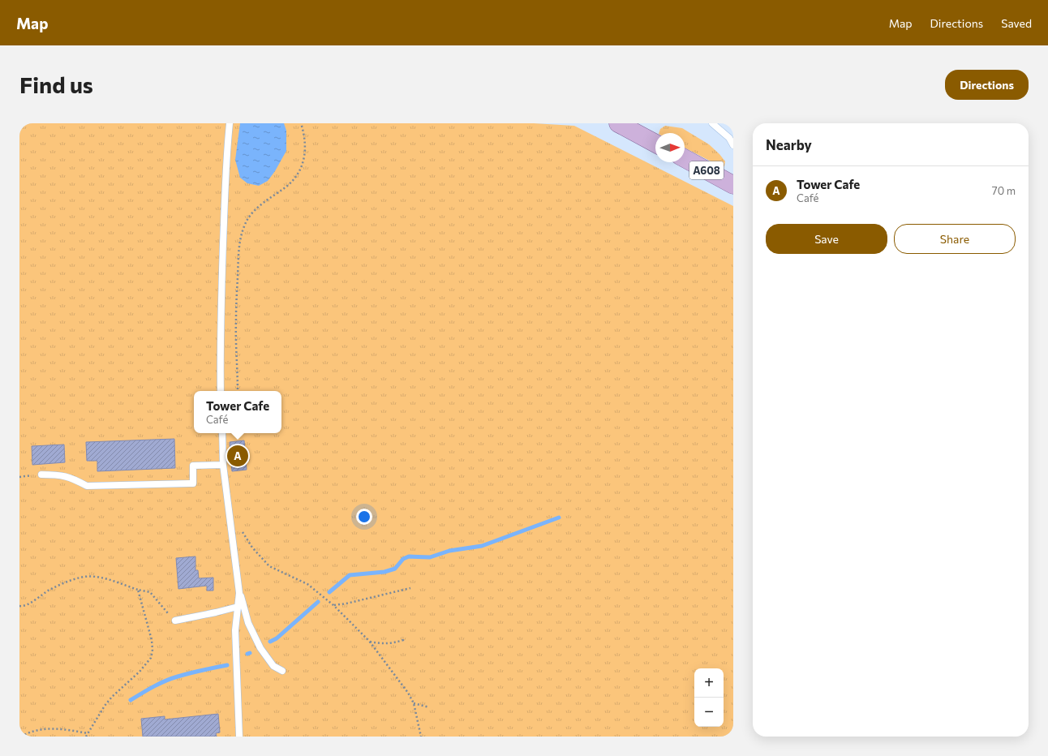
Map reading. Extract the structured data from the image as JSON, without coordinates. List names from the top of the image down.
{
  "streets": {
    "main road": ["A608"]
  },
  "north": "right",
  "page": {
    "header": "Map",
    "nav": ["Map", "Directions", "Saved"],
    "buttons": [
      "Directions",
      ["Save", "Share"]
    ],
    "title": "Find us",
    "heading": "Nearby",
    "list": [
      {
        "mark": "A",
        "name": "Tower Cafe",
        "note": "Café",
        "value": "70 m"
      }
    ],
    "popup": ["Tower Cafe", "Café"],
    "pins": "A",
    "map_buttons": ["+", "−"]
  }
}
